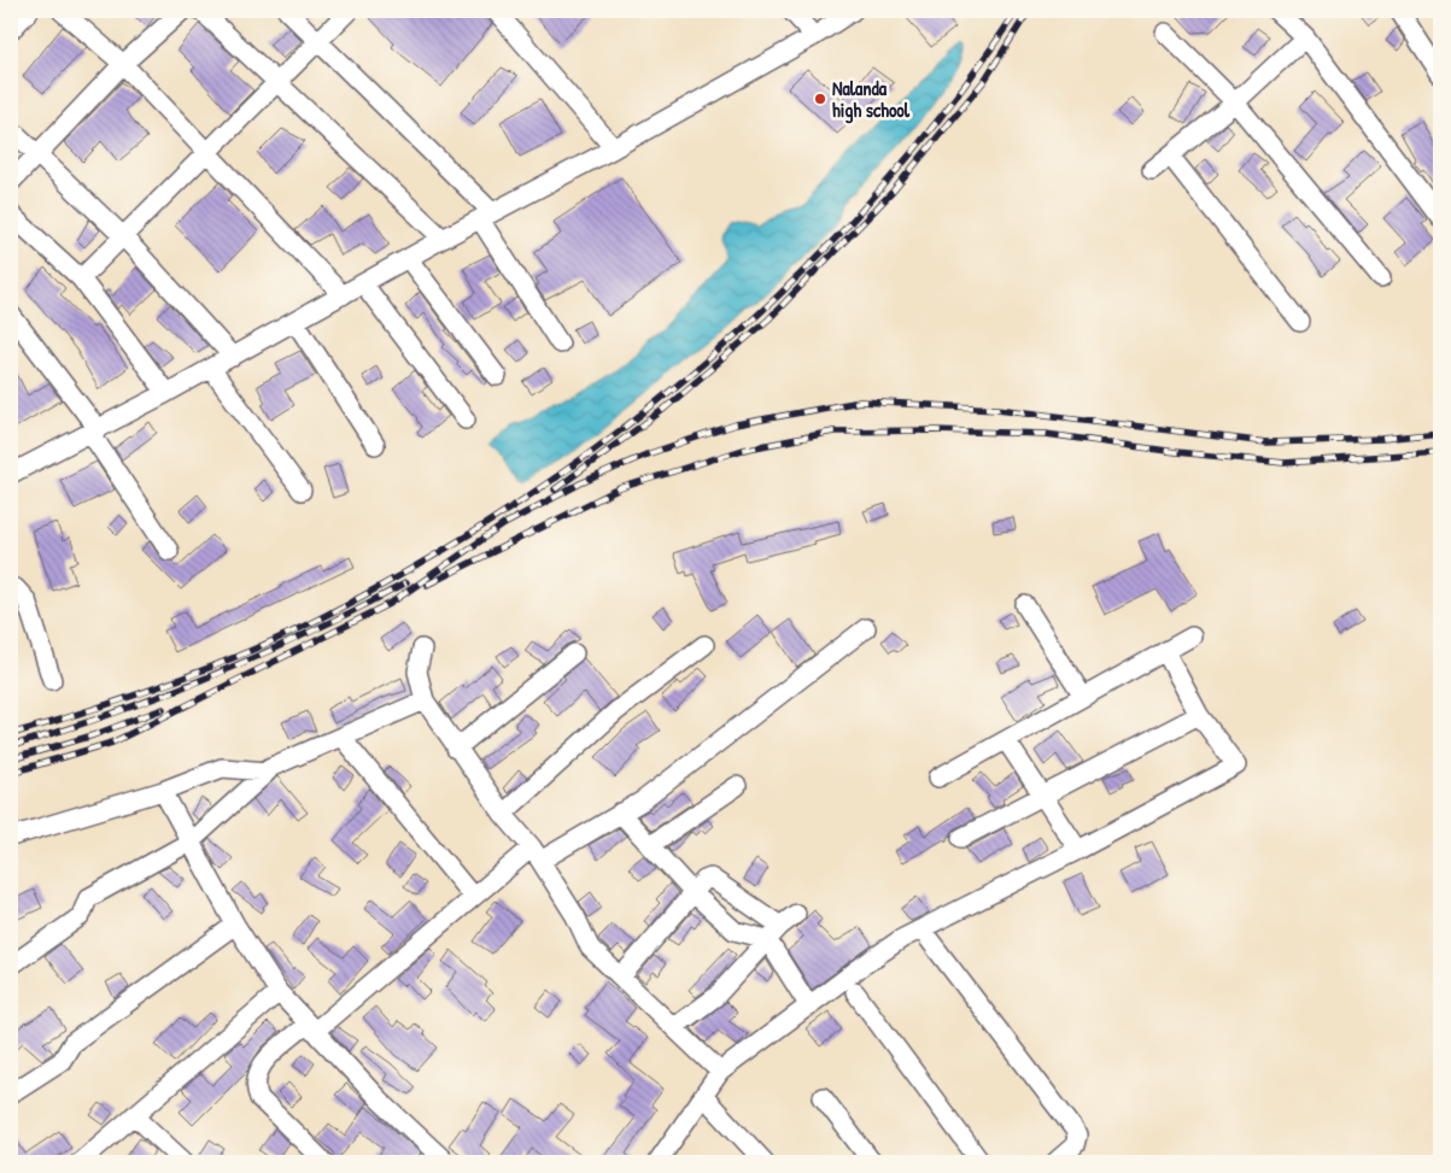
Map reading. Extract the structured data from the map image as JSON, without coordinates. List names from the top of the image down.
{
  "places": ["Nalanda high school"]
}
